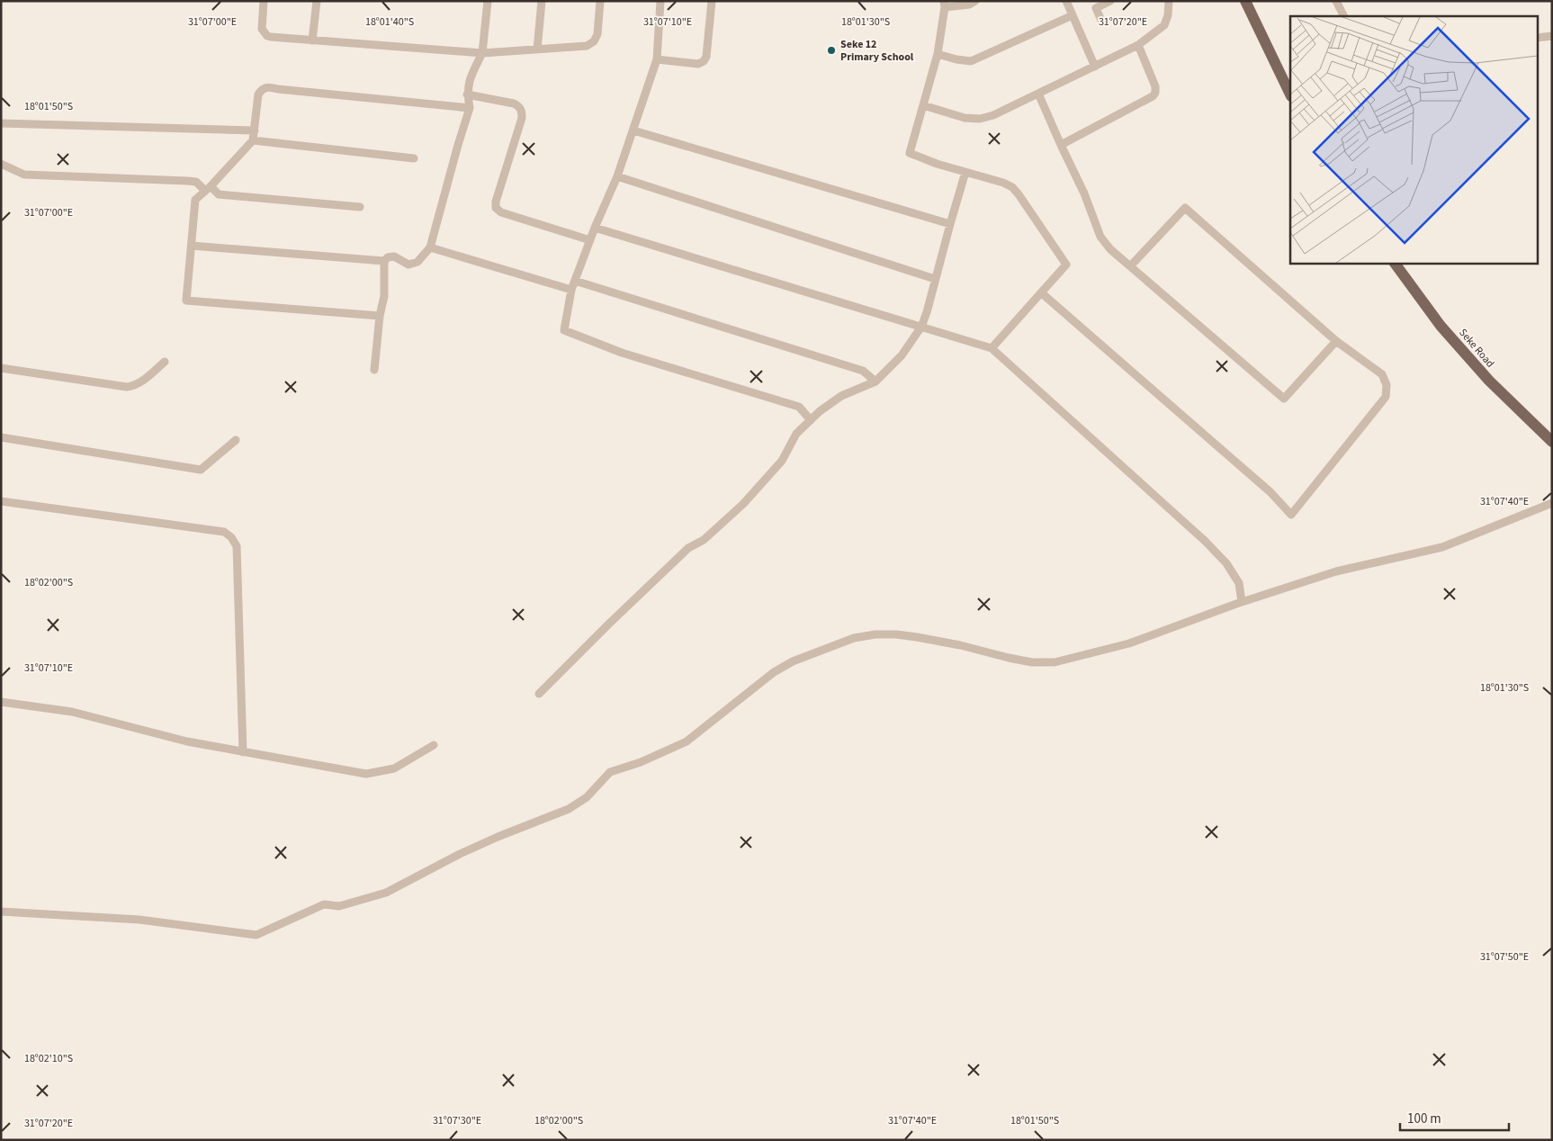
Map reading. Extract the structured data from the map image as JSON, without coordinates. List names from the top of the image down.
{
  "streets": {
    "main road": ["Seke Road"]
  },
  "places": ["Seke 12 Primary School"],
  "scale_bar": "100 m",
  "coordinates": [
    "31°07'00\"E",
    "18°01'40\"S",
    "31°07'10\"E",
    "18°01'30\"S",
    "31°07'20\"E",
    "18°01'50\"S",
    "31°07'40\"E",
    "18°02'00\"S",
    "31°07'50\"E",
    "18°02'10\"S",
    "31°07'30\"E"
  ]
}
